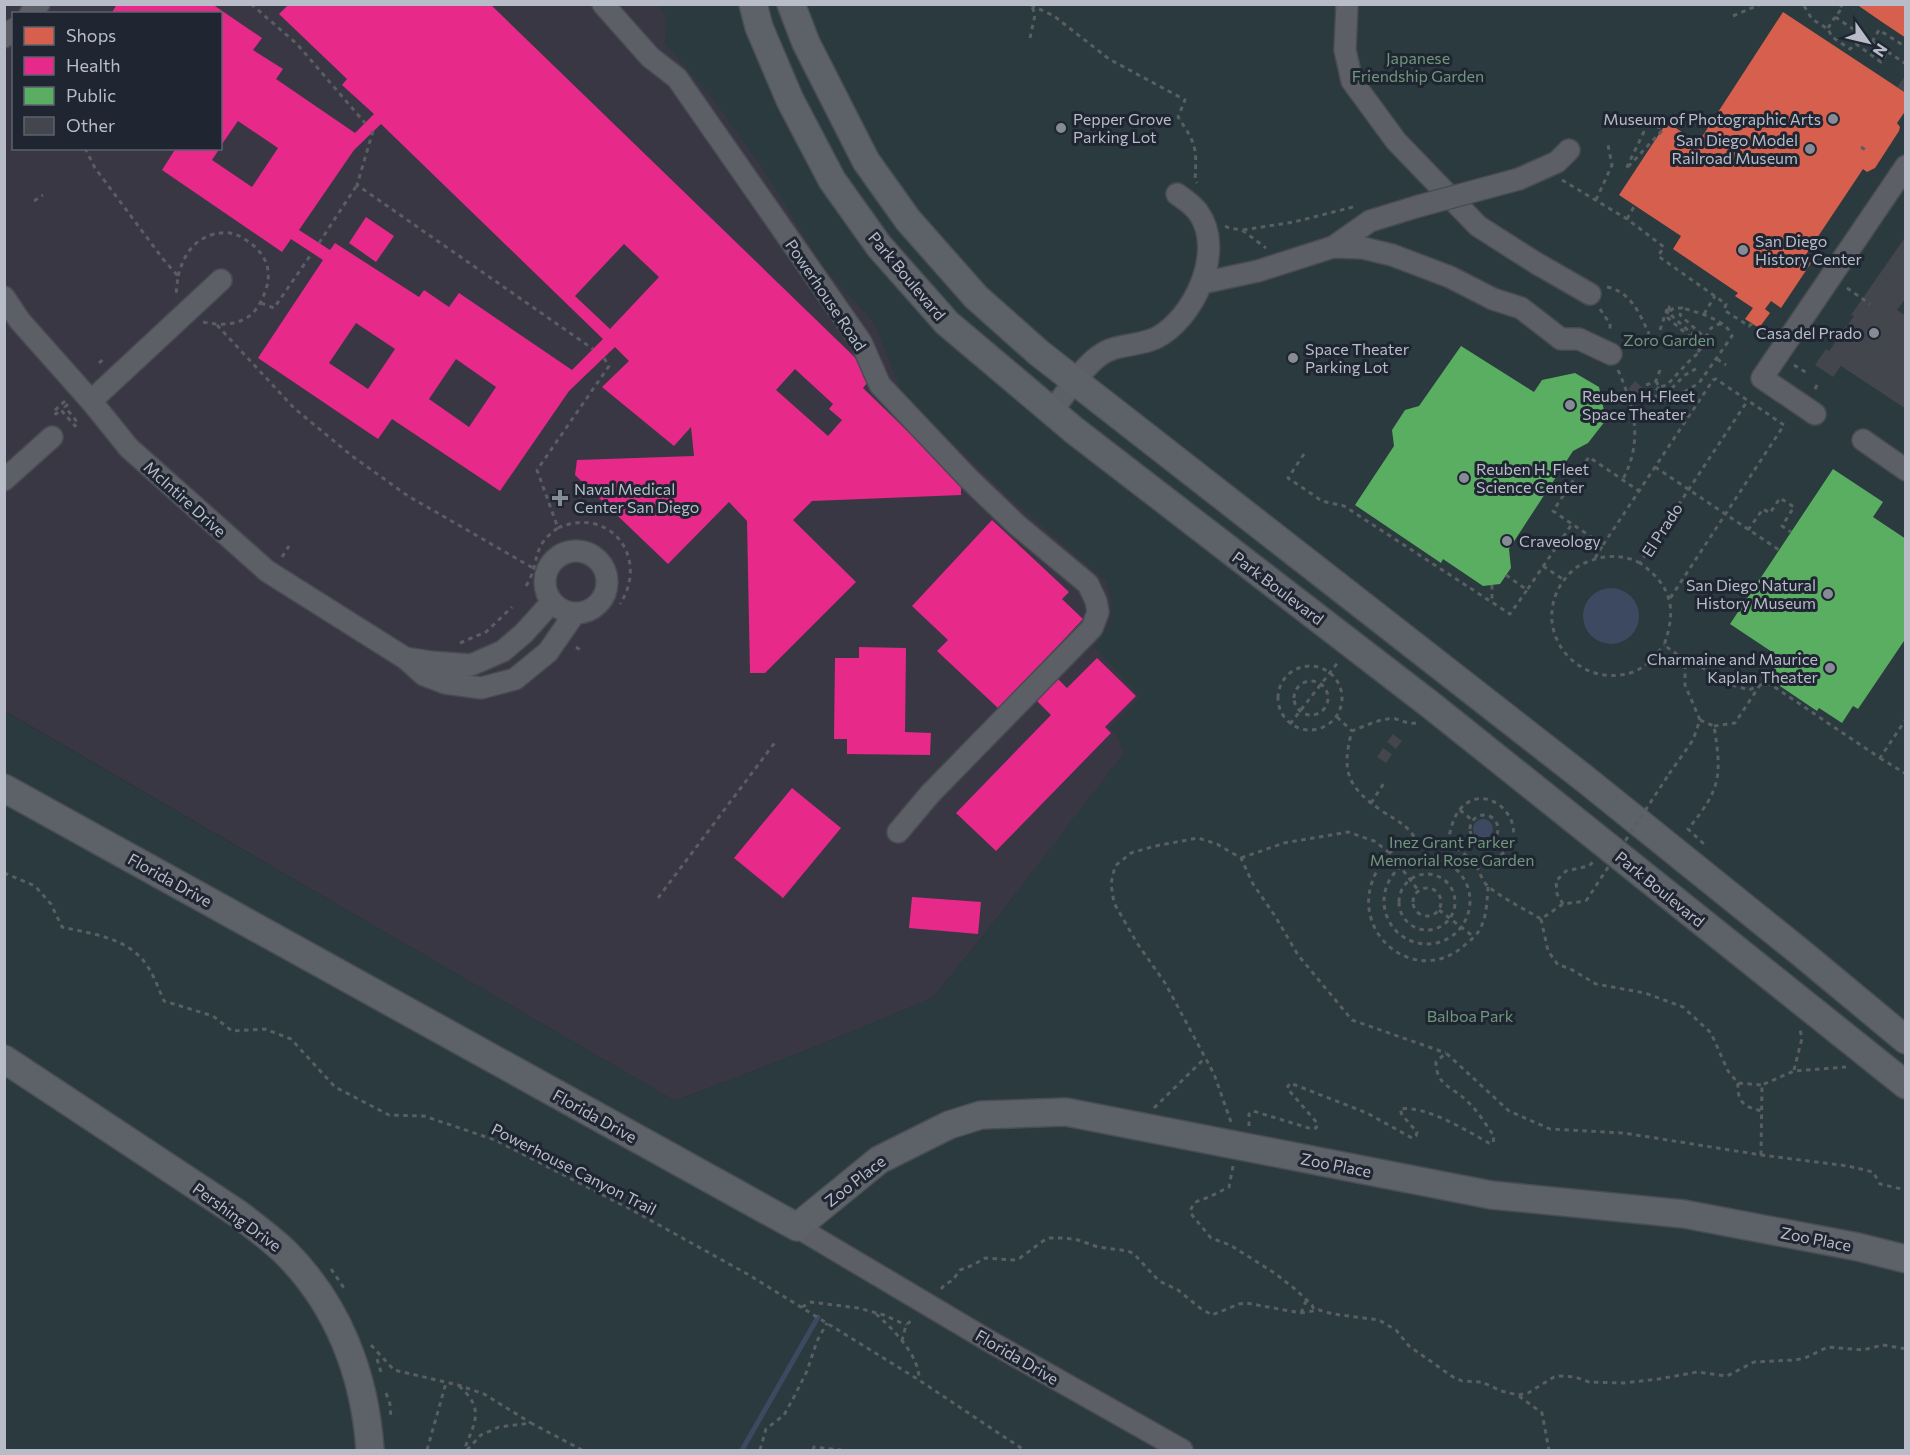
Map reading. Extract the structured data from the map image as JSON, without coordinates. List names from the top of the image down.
{
  "streets": {
    "main road": [
      "Park Boulevard",
      "Florida Drive",
      "Zoo Place",
      "Pershing Drive"
    ],
    "street": ["Powerhouse Road", "McIntire Drive"],
    "path": ["El Prado", "Powerhouse Canyon Trail"]
  },
  "crossings": [
    ["Florida Drive", "Zoo Place"]
  ],
  "parks": [
    "Japanese Friendship Garden",
    "Zoro Garden",
    "Inez Grant Parker Memorial Rose Garden",
    "Balboa Park"
  ],
  "places": {
    "other": [
      "Museum of Photographic Arts",
      "Pepper Grove Parking Lot",
      "San Diego Model Railroad Museum",
      "San Diego History Center",
      "Casa del Prado",
      "Space Theater Parking Lot",
      "Reuben H. Fleet Space Theater",
      "Reuben H. Fleet Science Center",
      "Craveology",
      "San Diego Natural History Museum",
      "Charmaine and Maurice Kaplan Theater"
    ],
    "health": ["Naval Medical Center San Diego"]
  },
  "legend": [
    "Shops",
    "Health",
    "Public",
    "Other"
  ],
  "north": "bottom right"
}
